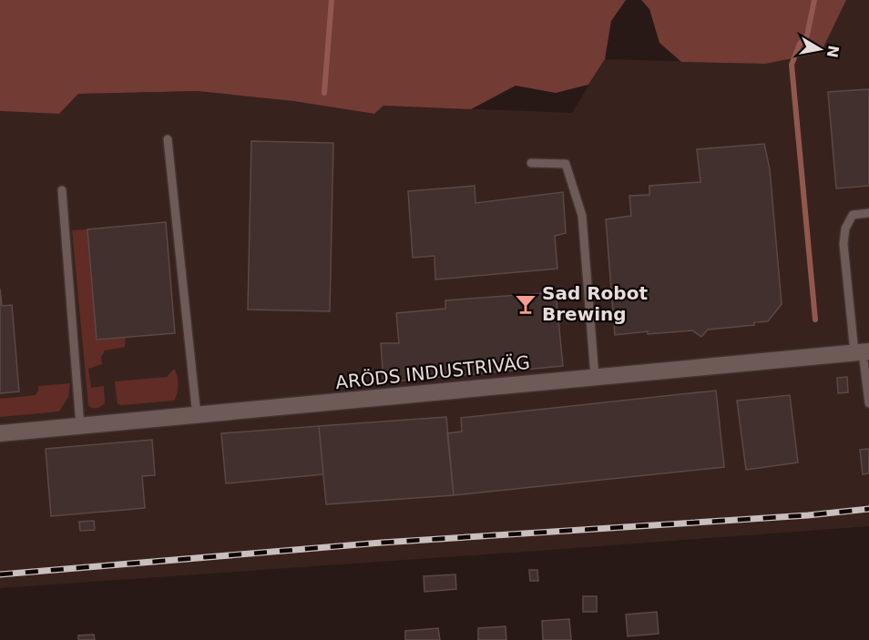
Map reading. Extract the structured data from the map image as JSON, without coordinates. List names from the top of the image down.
{
  "streets": {
    "street": ["ARÖDS INDUSTRIVÄG"]
  },
  "places": {
    "bar": ["Sad Robot Brewing"]
  },
  "north": "right"
}
